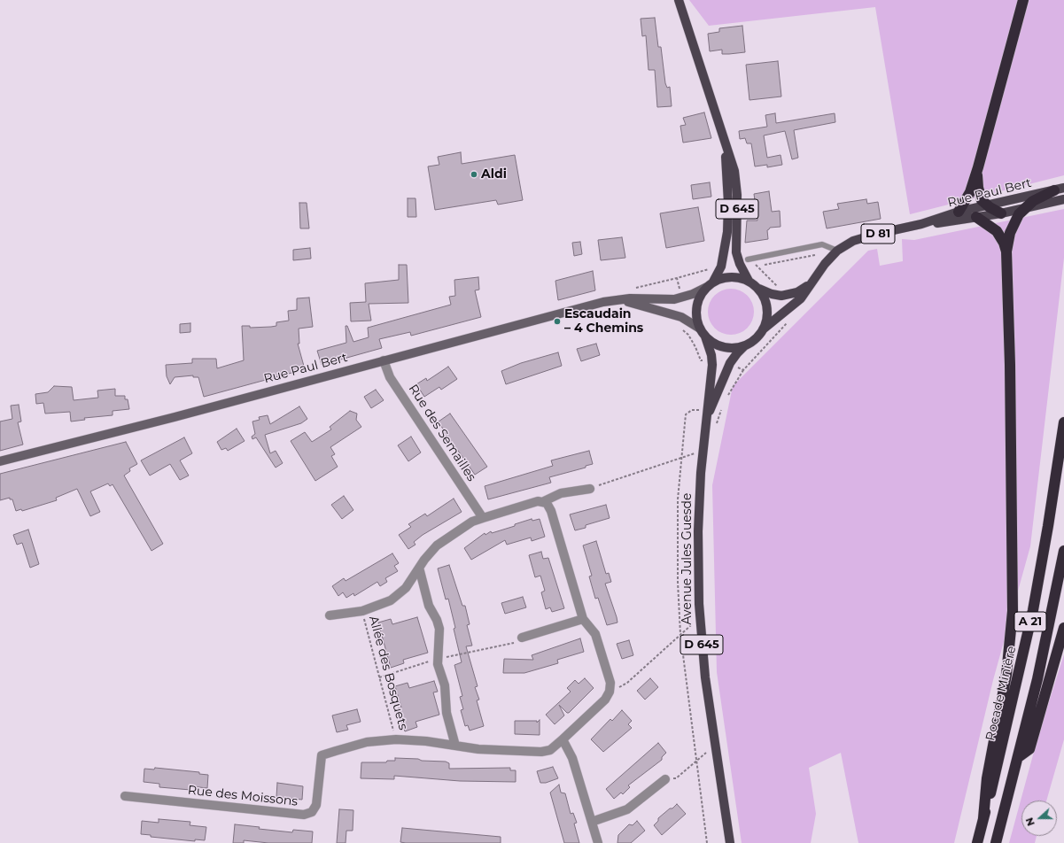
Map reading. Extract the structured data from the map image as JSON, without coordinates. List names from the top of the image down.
{
  "streets": {
    "highway": ["A 21", "Rocade Minière"],
    "main road": [
      "Rue Paul Bert",
      "D 645",
      "D 81",
      "Avenue Jules Guesde"
    ],
    "street": ["Rue des Semailles", "Rue des Moissons"],
    "path": ["Allée des Bosquets"]
  },
  "crossings": [
    ["Rue Paul Bert", "D 645"],
    ["Rue Paul Bert", "Rue des Semailles"],
    ["Rue Paul Bert", "Avenue Jules Guesde"],
    ["D 645", "Avenue Jules Guesde"],
    ["Allée des Bosquets", "Rue des Moissons"]
  ],
  "places": ["Aldi", "Escaudain – 4 Chemins"],
  "north": "left"
}
